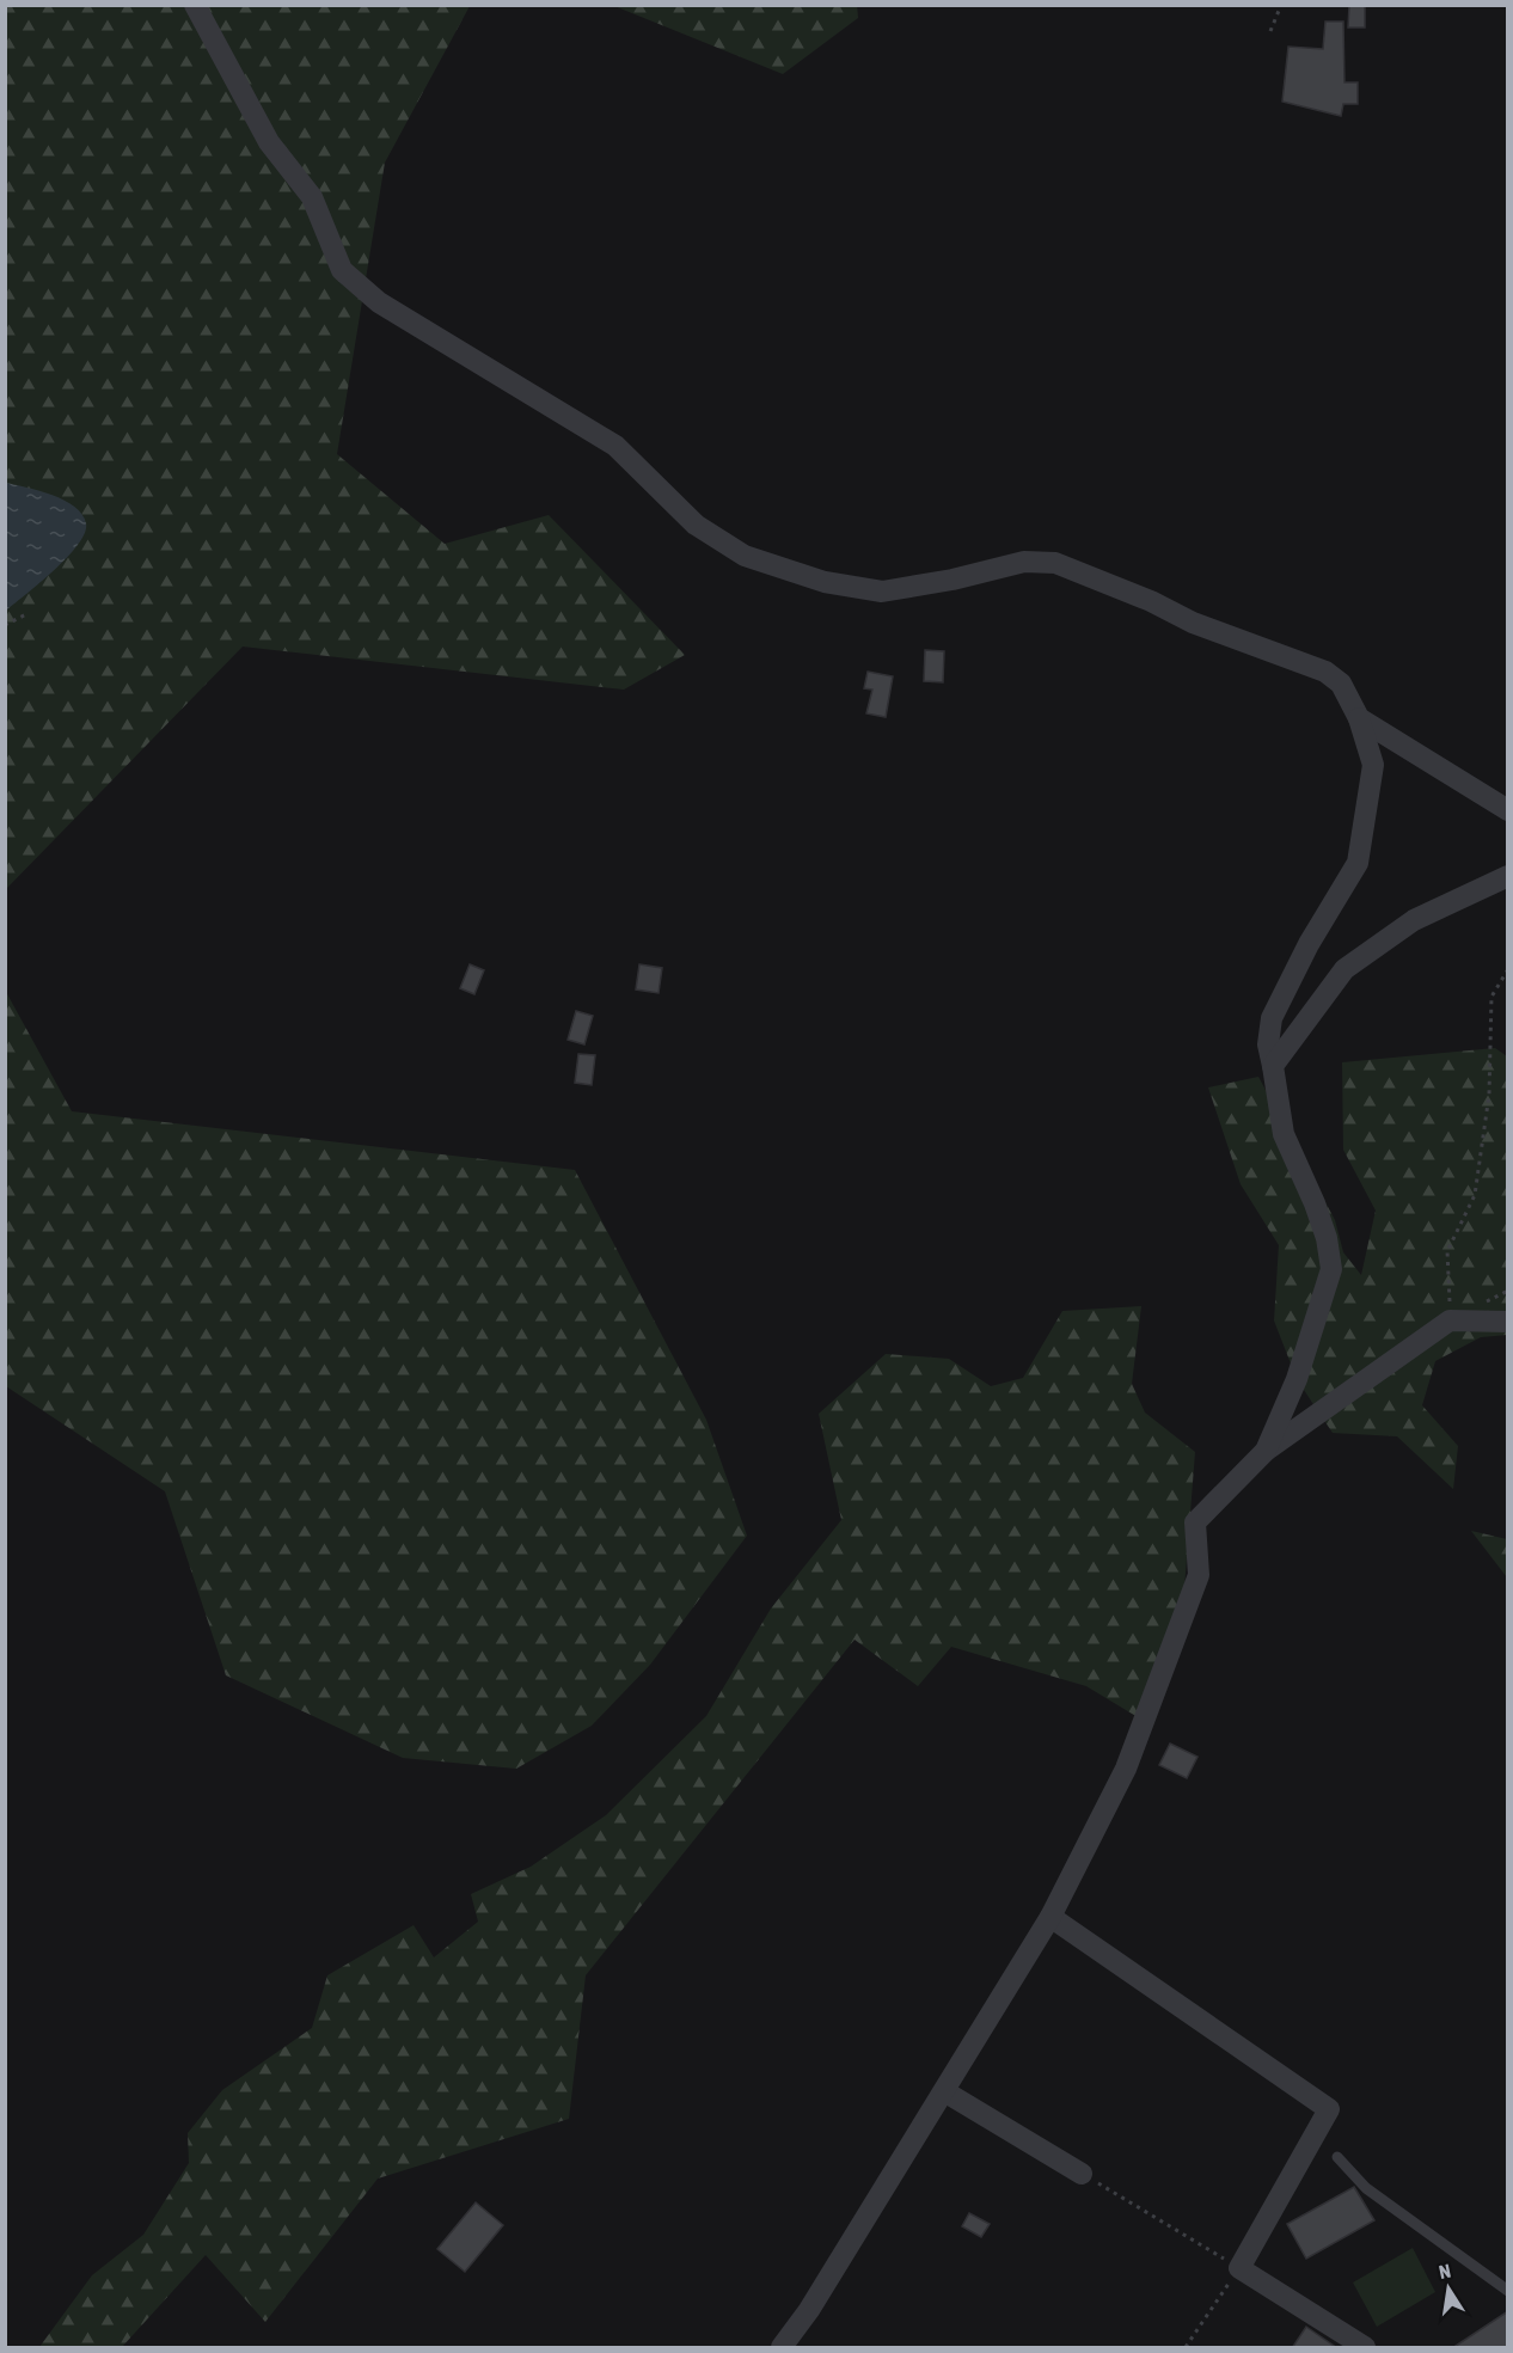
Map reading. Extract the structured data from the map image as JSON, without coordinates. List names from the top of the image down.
{
  "north": "top"
}
